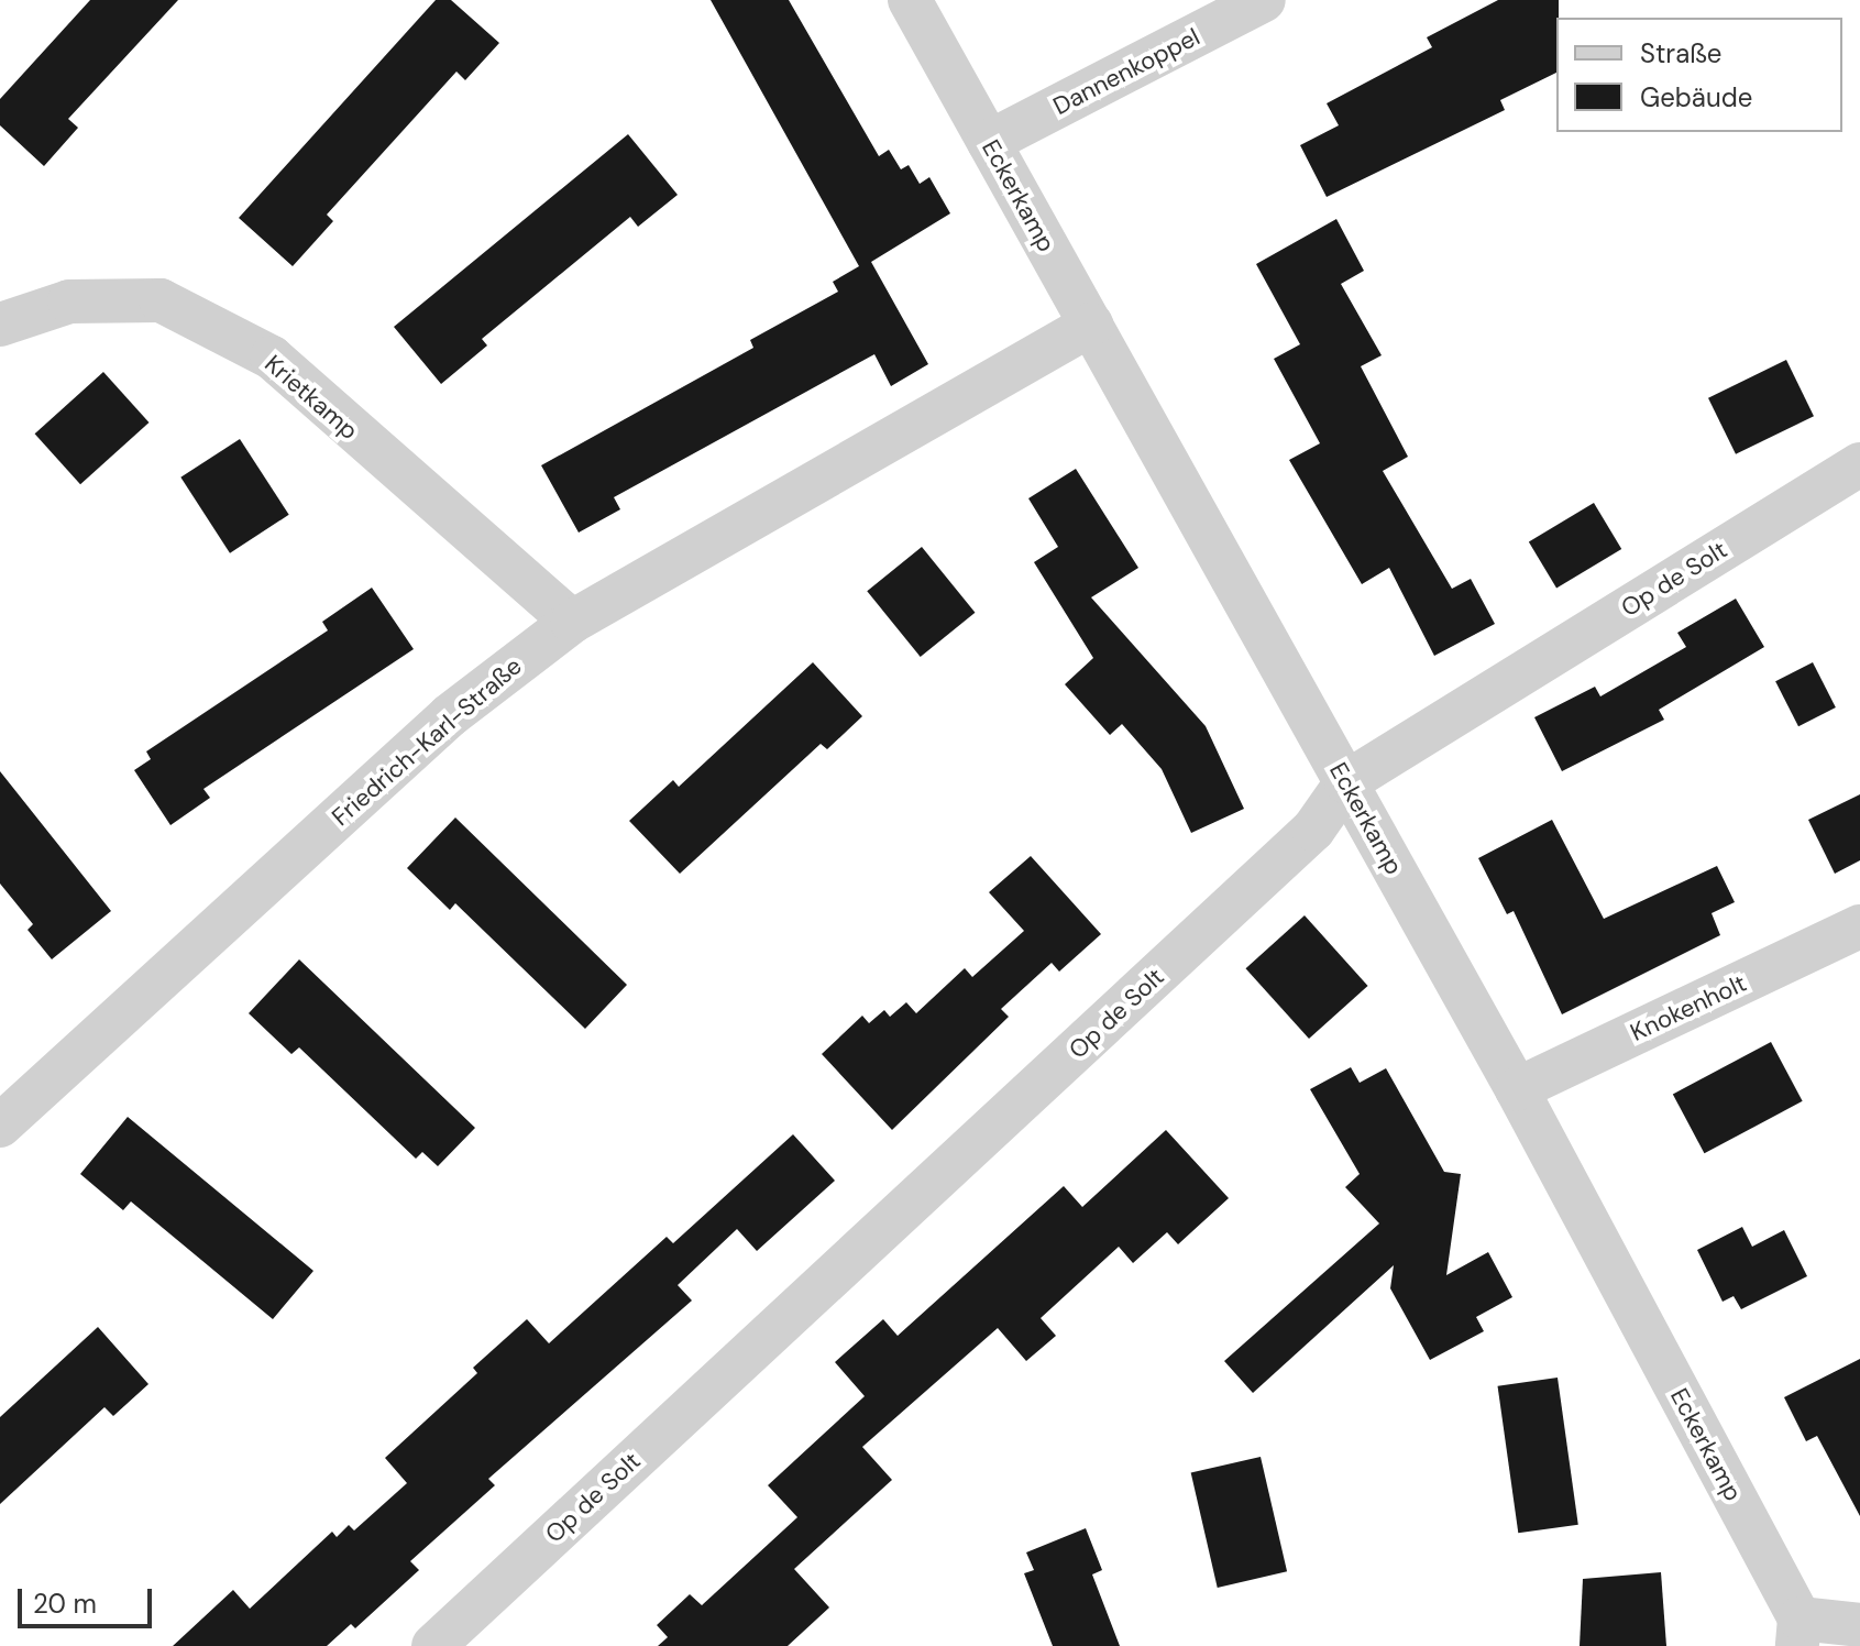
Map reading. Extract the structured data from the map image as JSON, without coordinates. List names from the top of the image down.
{
  "streets": {
    "street": [
      "Dannenkoppel",
      "Eckerkamp",
      "Krietkamp",
      "Op de Solt",
      "Friedrich-Karl-Straße",
      "Knokenholt"
    ]
  },
  "crossings": [
    ["Dannenkoppel", "Eckerkamp"],
    ["Eckerkamp", "Op de Solt"],
    ["Eckerkamp", "Friedrich-Karl-Straße"],
    ["Eckerkamp", "Knokenholt"],
    ["Krietkamp", "Friedrich-Karl-Straße"]
  ],
  "legend": ["Straße", "Gebäude"],
  "scale_bar": "20 m"
}
